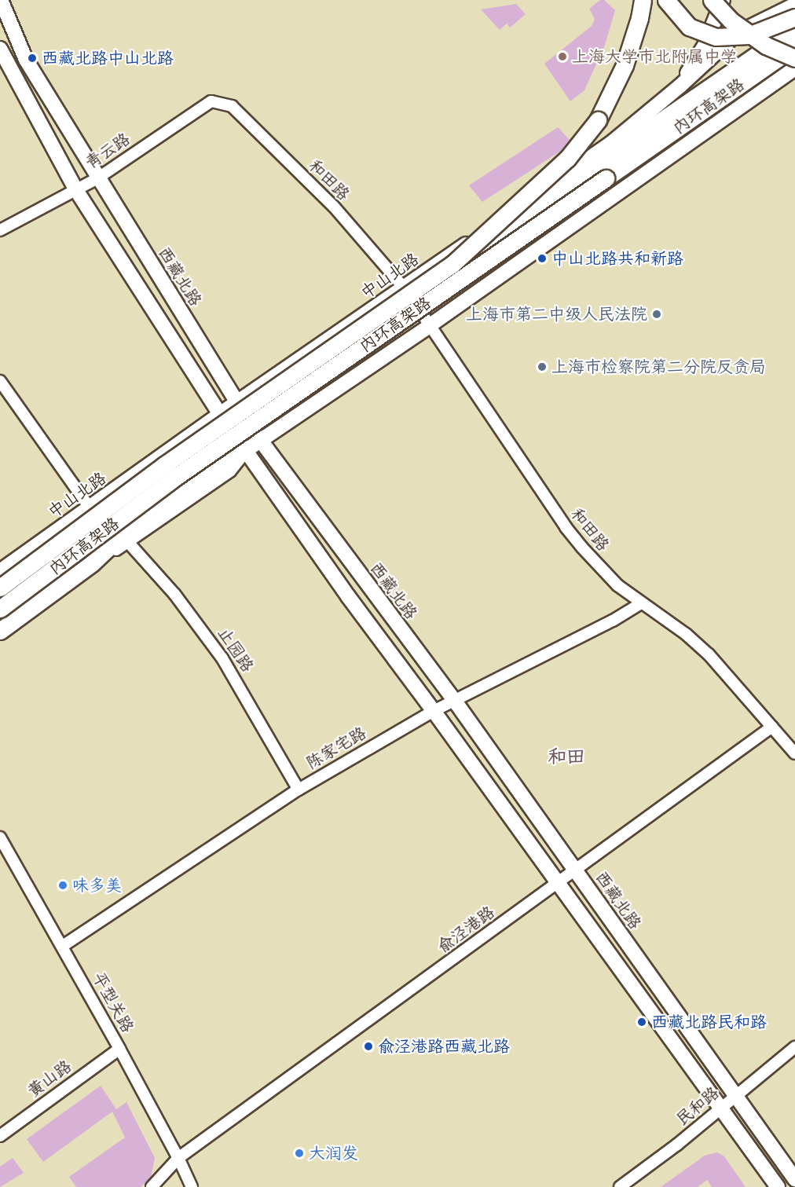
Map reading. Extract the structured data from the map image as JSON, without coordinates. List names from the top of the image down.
{
  "streets": {
    "highway": ["内环高架路"],
    "main road": ["中山北路", "西藏北路"],
    "street": [
      "青云路",
      "和田路",
      "止园路",
      "陈家宅路",
      "俞泾港路",
      "平型关路",
      "黄山路",
      "民和路"
    ]
  },
  "crossings": [
    ["青云路", "和田路"],
    ["青云路", "西藏北路"],
    ["和田路", "中山北路"],
    ["和田路", "陈家宅路"],
    ["和田路", "俞泾港路"],
    ["中山北路", "西藏北路"],
    ["西藏北路", "陈家宅路"],
    ["西藏北路", "俞泾港路"],
    ["西藏北路", "民和路"],
    ["止园路", "陈家宅路"],
    ["陈家宅路", "平型关路"],
    ["俞泾港路", "平型关路"],
    ["平型关路", "黄山路"]
  ],
  "districts": ["和田"],
  "places": [
    "上海大学市北附属中学",
    "西藏北路中山北路",
    "中山北路共和新路",
    "上海市第二中级人民法院",
    "上海市检察院第二分院反贪局",
    "味多美",
    "西藏北路民和路",
    "俞泾港路西藏北路",
    "大润发"
  ]
}
